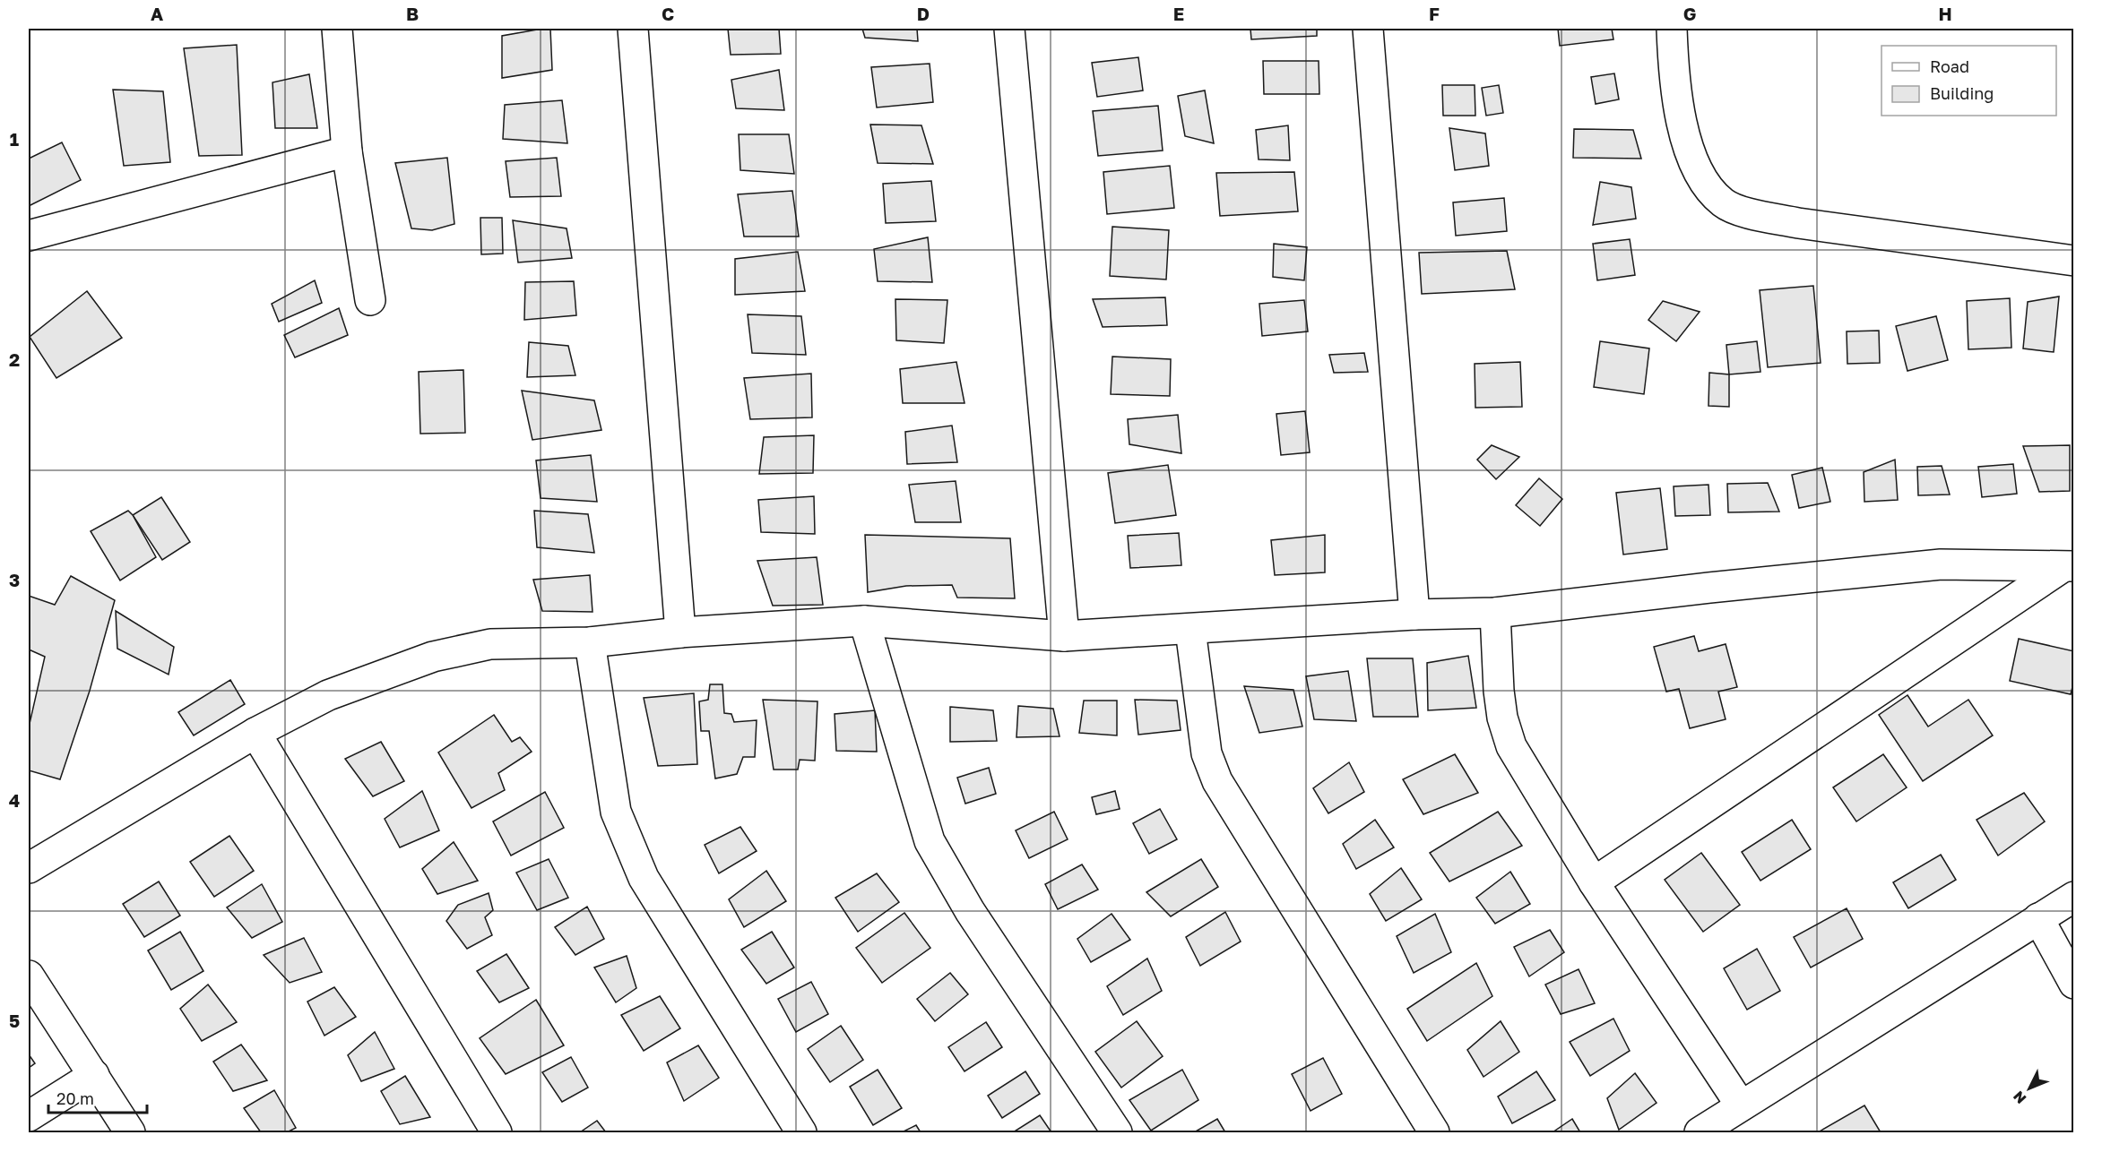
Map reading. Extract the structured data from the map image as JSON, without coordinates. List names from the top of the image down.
{
  "legend": ["Road", "Building"],
  "scale_bar": "20 m",
  "north": "bottom left",
  "grid": {
    "columns": [
      "A",
      "B",
      "C",
      "D",
      "E",
      "F",
      "G",
      "H"
    ],
    "rows": [
      "1",
      "2",
      "3",
      "4",
      "5"
    ]
  }
}
